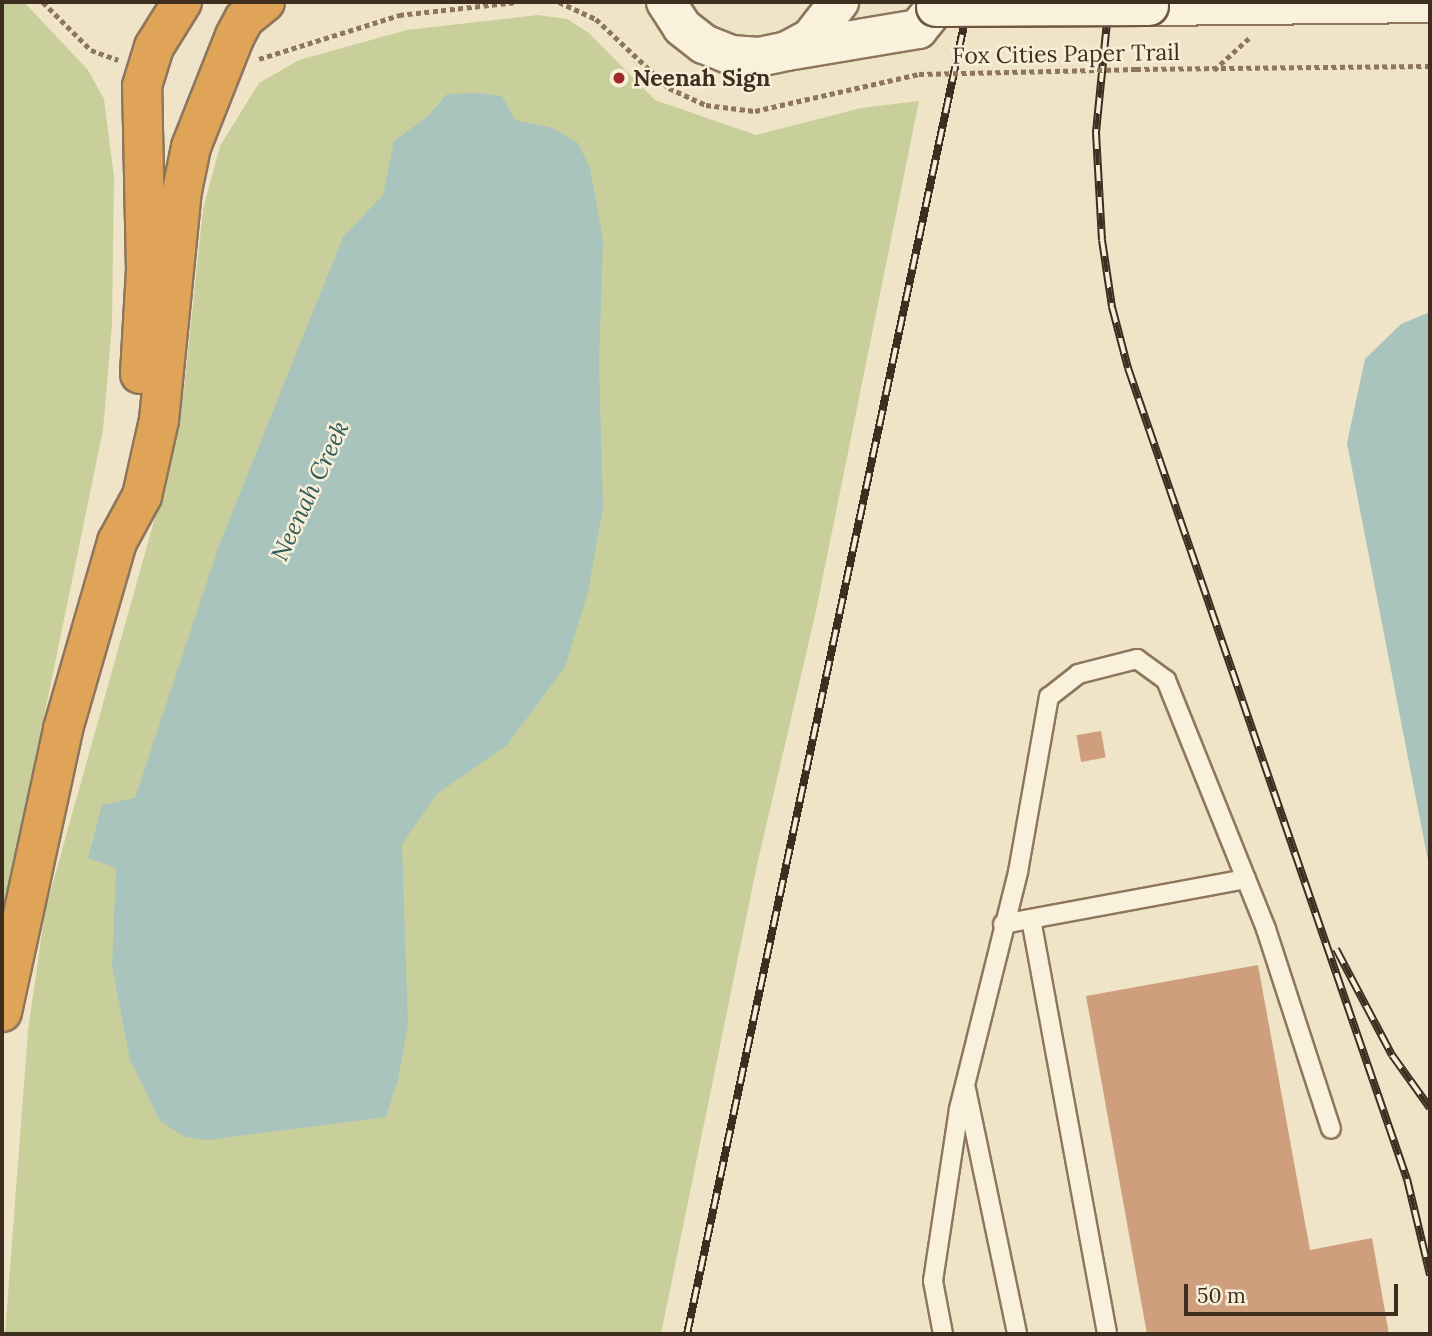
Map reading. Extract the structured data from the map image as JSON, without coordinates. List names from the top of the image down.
{
  "streets": {
    "path": ["Fox Cities Paper Trail"]
  },
  "water": ["Neenah Creek"],
  "places": ["Neenah Sign"],
  "scale_bar": "50 m"
}
